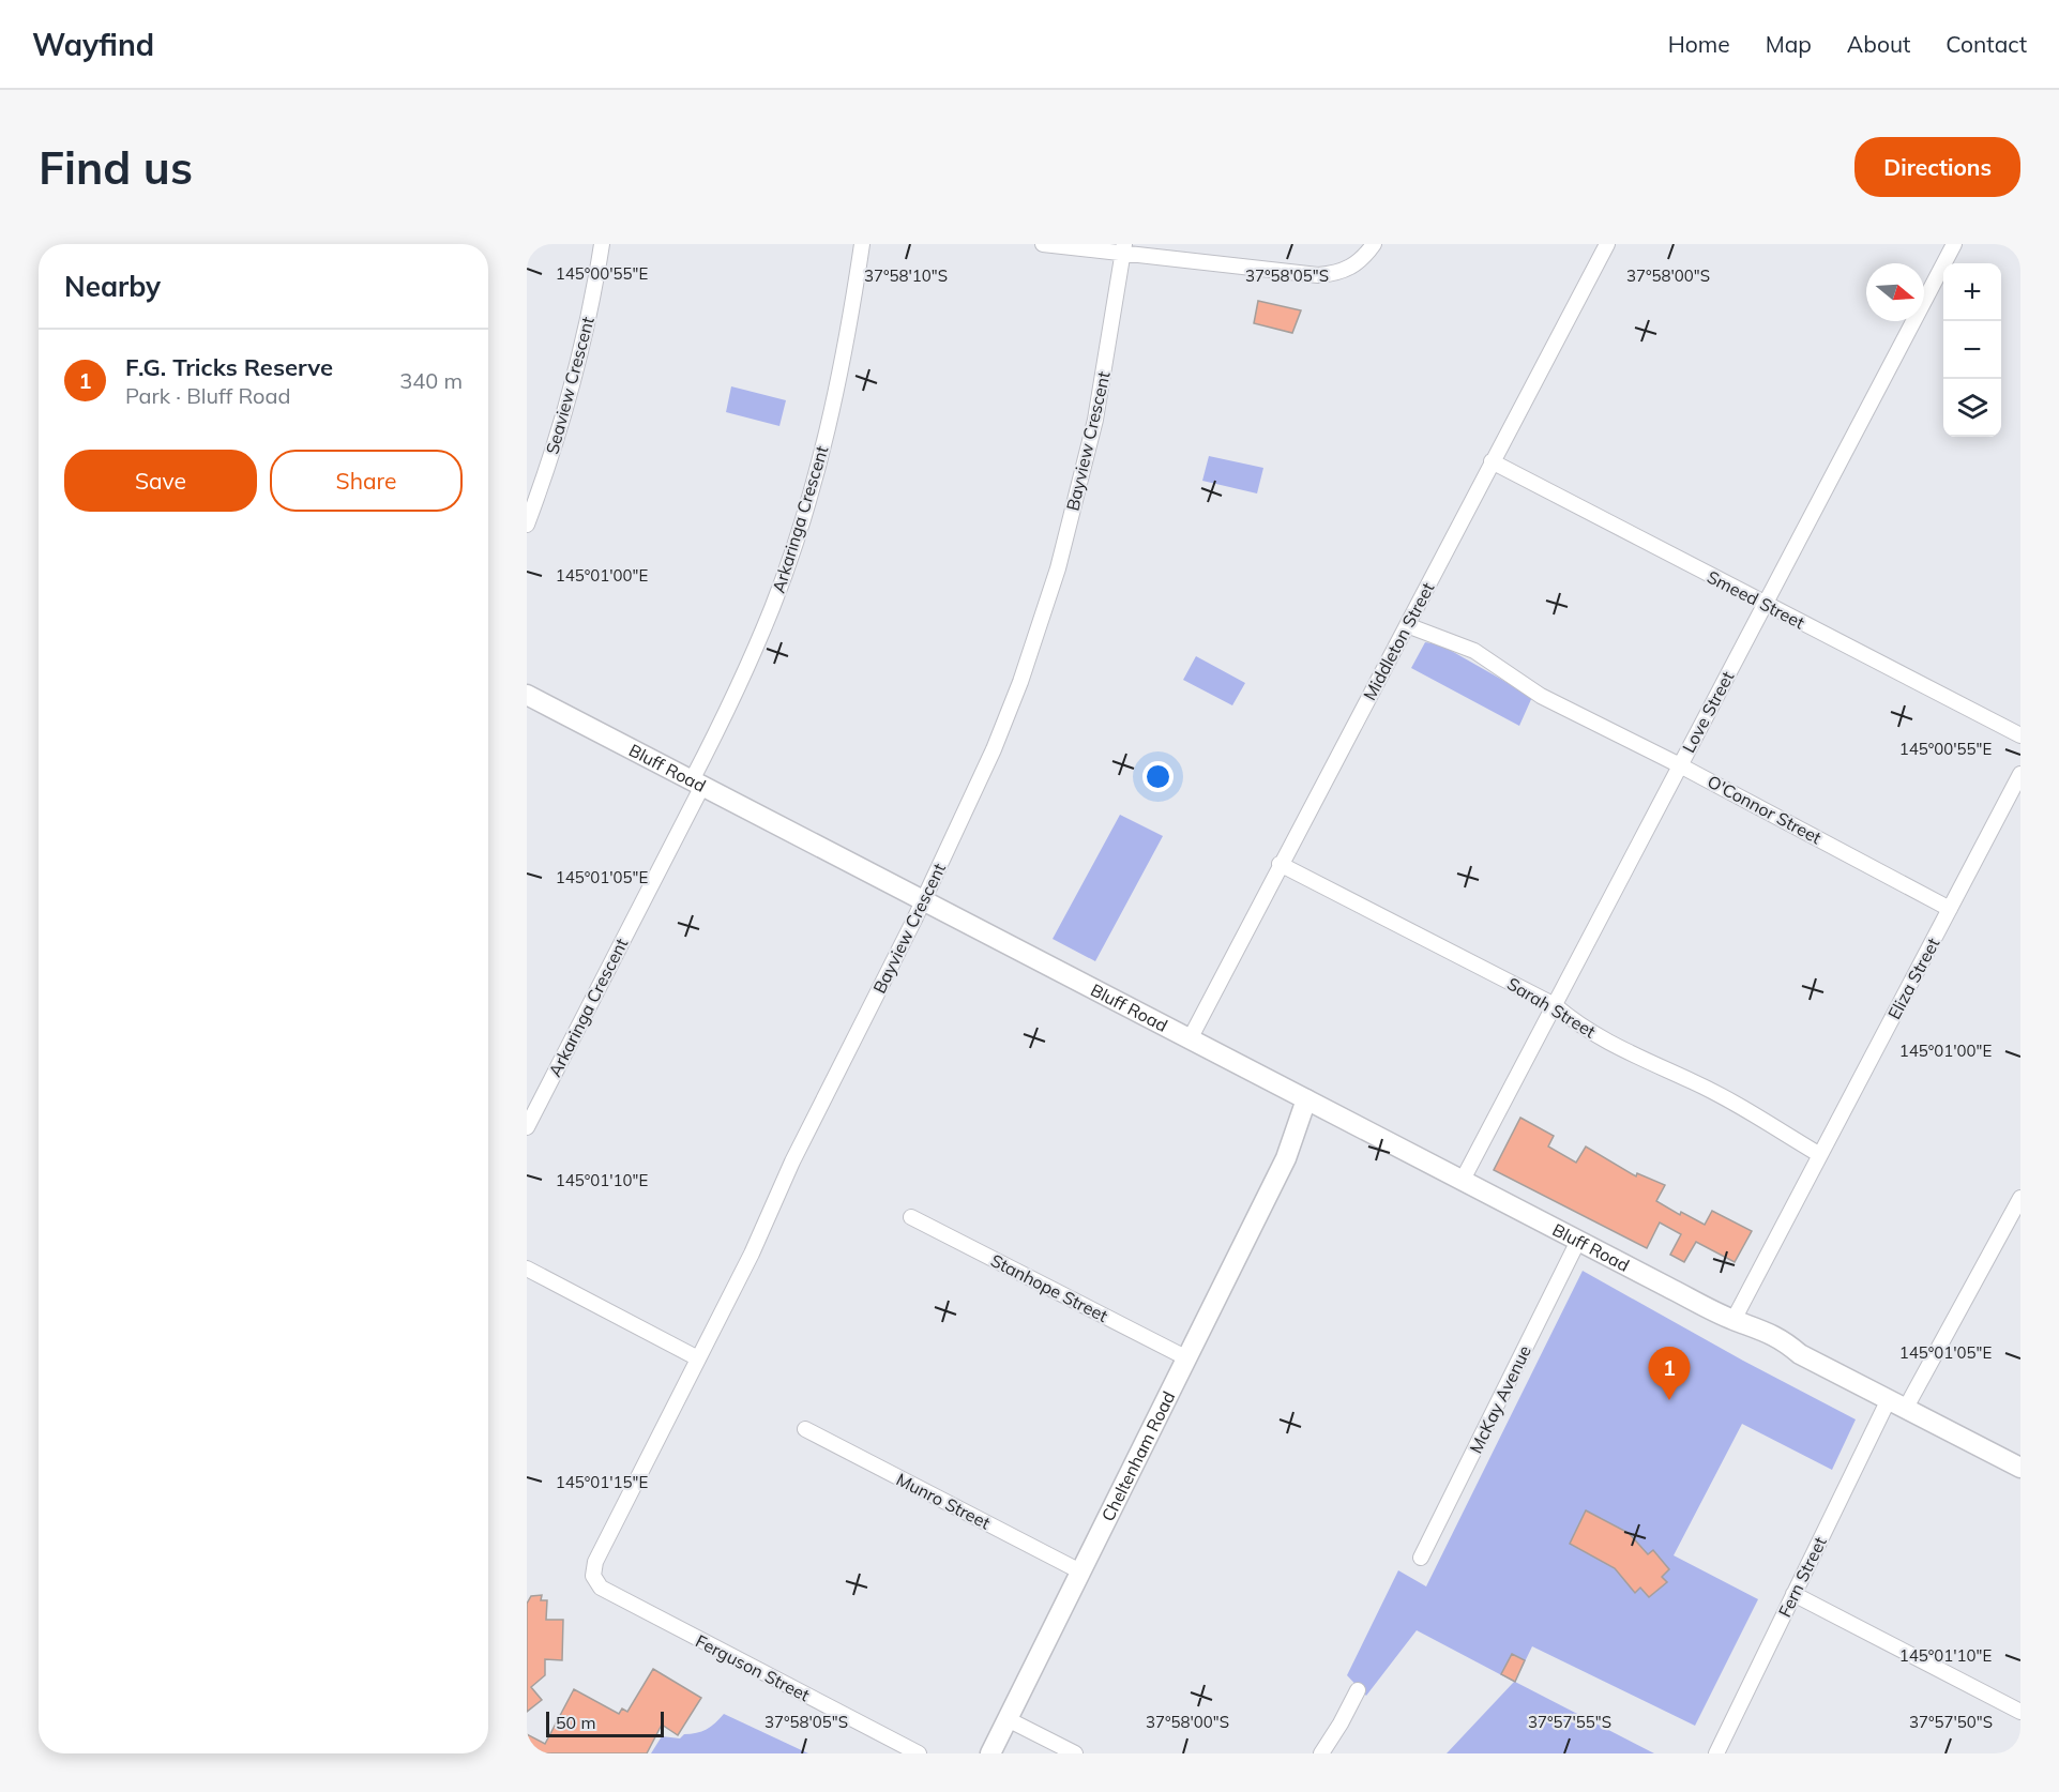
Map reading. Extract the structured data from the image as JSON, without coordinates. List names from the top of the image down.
{
  "streets": {
    "main road": ["Bluff Road", "Cheltenham Road"],
    "street": [
      "Seaview Crescent",
      "Bayview Crescent",
      "Arkaringa Crescent",
      "Smeed Street",
      "Middleton Street",
      "Love Street",
      "O'Connor Street",
      "Eliza Street",
      "Sarah Street",
      "Stanhope Street",
      "McKay Avenue",
      "Munro Street",
      "Fern Street",
      "Ferguson Street"
    ]
  },
  "crossings": [
    ["Bayview Crescent", "Bluff Road"],
    ["Bayview Crescent", "Ferguson Street"],
    ["Arkaringa Crescent", "Bluff Road"],
    ["Smeed Street", "Middleton Street"],
    ["Smeed Street", "Love Street"],
    ["Middleton Street", "Bluff Road"],
    ["Middleton Street", "O'Connor Street"],
    ["Middleton Street", "Sarah Street"],
    ["Love Street", "Bluff Road"],
    ["Love Street", "O'Connor Street"],
    ["Love Street", "Sarah Street"],
    ["Bluff Road", "Eliza Street"],
    ["Bluff Road", "McKay Avenue"],
    ["Bluff Road", "Cheltenham Road"],
    ["Bluff Road", "Fern Street"],
    ["O'Connor Street", "Eliza Street"],
    ["Eliza Street", "Sarah Street"],
    ["Stanhope Street", "Cheltenham Road"],
    ["Cheltenham Road", "Munro Street"]
  ],
  "scale_bar": "50 m",
  "north": "right",
  "page": {
    "header": "Wayfind",
    "nav": [
      "Home",
      "Map",
      "About",
      "Contact"
    ],
    "buttons": [
      "Directions",
      ["Save", "Share"]
    ],
    "title": "Find us",
    "heading": "Nearby",
    "map_buttons": ["+", "−"],
    "list": [
      {
        "mark": "1",
        "name": "F.G. Tricks Reserve",
        "note": "Park · Bluff Road",
        "value": "340 m"
      }
    ],
    "pins": "1",
    "scale": "50 m"
  },
  "coordinates": [
    "145°00'55\"E",
    "37°58'10\"S",
    "37°58'05\"S",
    "37°58'00\"S",
    "145°01'00\"E",
    "145°01'05\"E",
    "145°01'10\"E",
    "145°01'15\"E",
    "37°57'55\"S",
    "37°57'50\"S"
  ]
}
